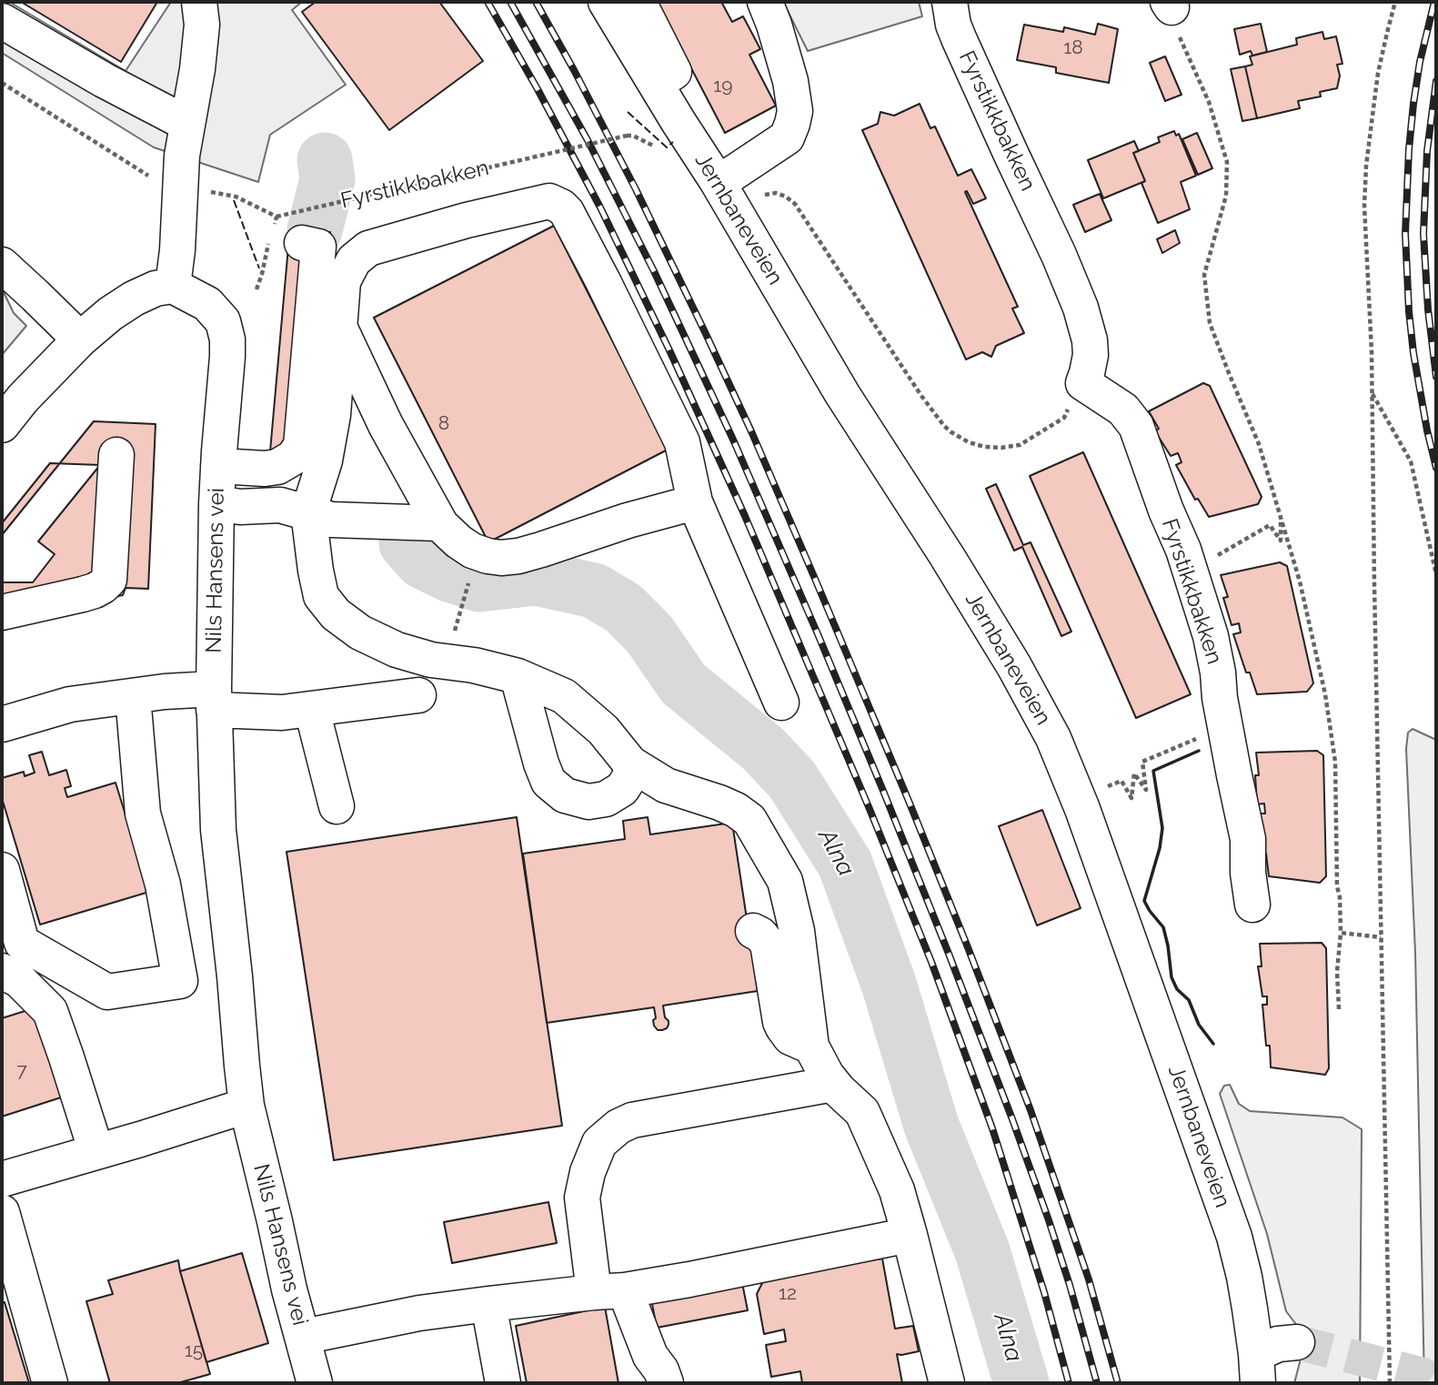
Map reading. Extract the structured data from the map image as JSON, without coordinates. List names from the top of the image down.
{
  "streets": {
    "street": ["Fyrstikkbakken", "Jernbaneveien", "Nils Hansens vei"]
  },
  "water": ["Alna"],
  "house_numbers": [
    "18",
    "19",
    "8",
    "7",
    "12",
    "15"
  ]
}
